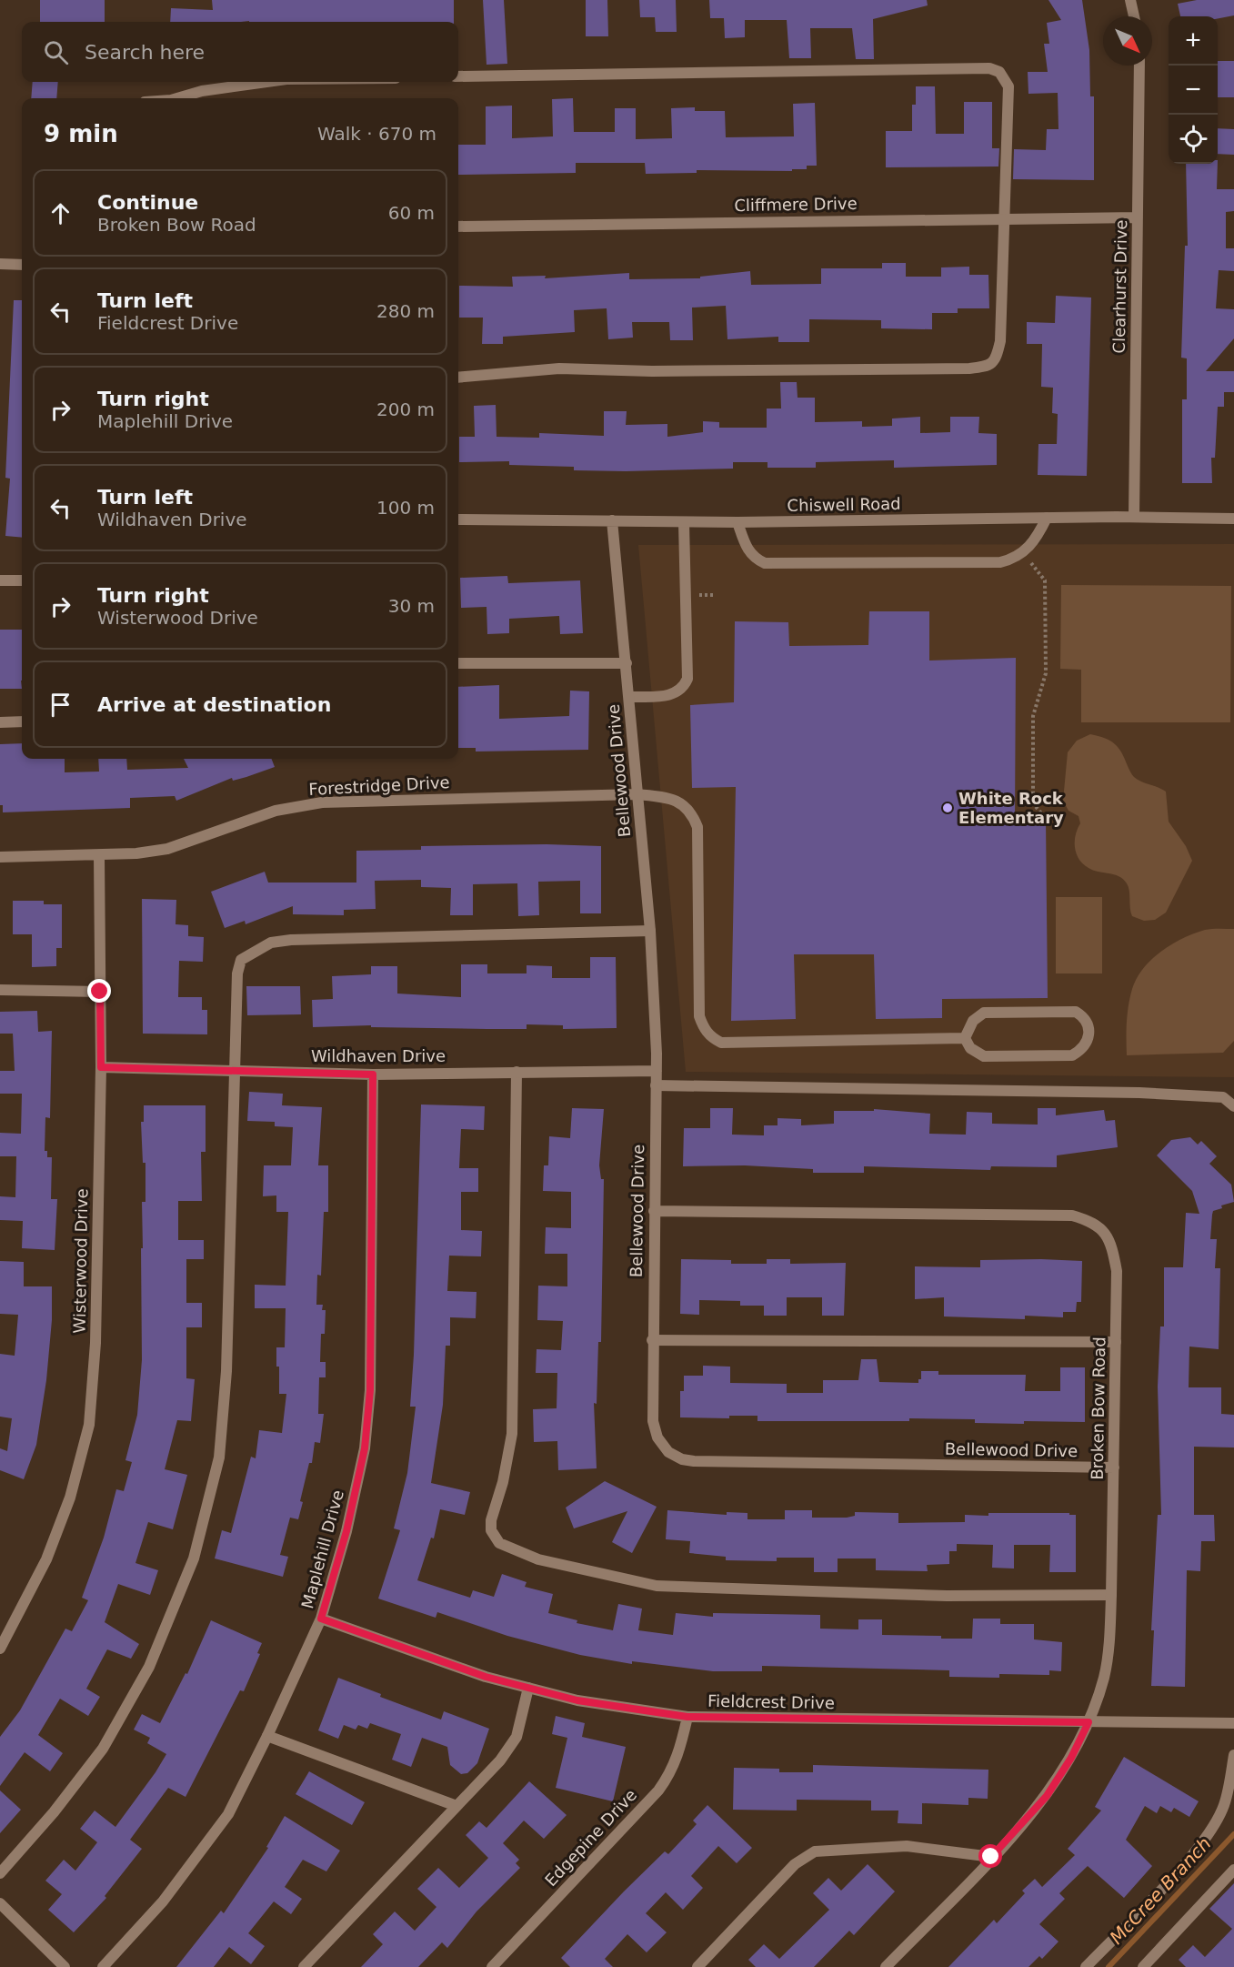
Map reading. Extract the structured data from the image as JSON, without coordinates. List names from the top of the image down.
{
  "streets": {
    "street": [
      "Cliffmere Drive",
      "Clearhurst Drive",
      "Chiswell Road",
      "Bellewood Drive",
      "Forestridge Drive",
      "Wildhaven Drive",
      "Wisterwood Drive",
      "Broken Bow Road",
      "Maplehill Drive",
      "Fieldcrest Drive",
      "Edgepine Drive"
    ]
  },
  "crossings": [
    ["Cliffmere Drive", "Clearhurst Drive"],
    ["Clearhurst Drive", "Chiswell Road"],
    ["Chiswell Road", "Bellewood Drive"],
    ["Bellewood Drive", "Forestridge Drive"],
    ["Bellewood Drive", "Wildhaven Drive"],
    ["Bellewood Drive", "Broken Bow Road"],
    ["Forestridge Drive", "Wisterwood Drive"],
    ["Wildhaven Drive", "Wisterwood Drive"],
    ["Wildhaven Drive", "Maplehill Drive"],
    ["Broken Bow Road", "Fieldcrest Drive"],
    ["Maplehill Drive", "Fieldcrest Drive"],
    ["Fieldcrest Drive", "Edgepine Drive"]
  ],
  "water": ["McCree Branch"],
  "places": ["White Rock Elementary"],
  "north": "bottom right",
  "page": {
    "map_buttons": ["+", "−"],
    "search": "Search here",
    "heading": ["9 min", "Walk · 670 m"],
    "list": [
      ["Continue", "Broken Bow Road", "60 m"],
      ["Turn left", "Fieldcrest Drive", "280 m"],
      ["Turn right", "Maplehill Drive", "200 m"],
      ["Turn left", "Wildhaven Drive", "100 m"],
      ["Turn right", "Wisterwood Drive", "30 m"],
      "Arrive at destination"
    ]
  }
}
